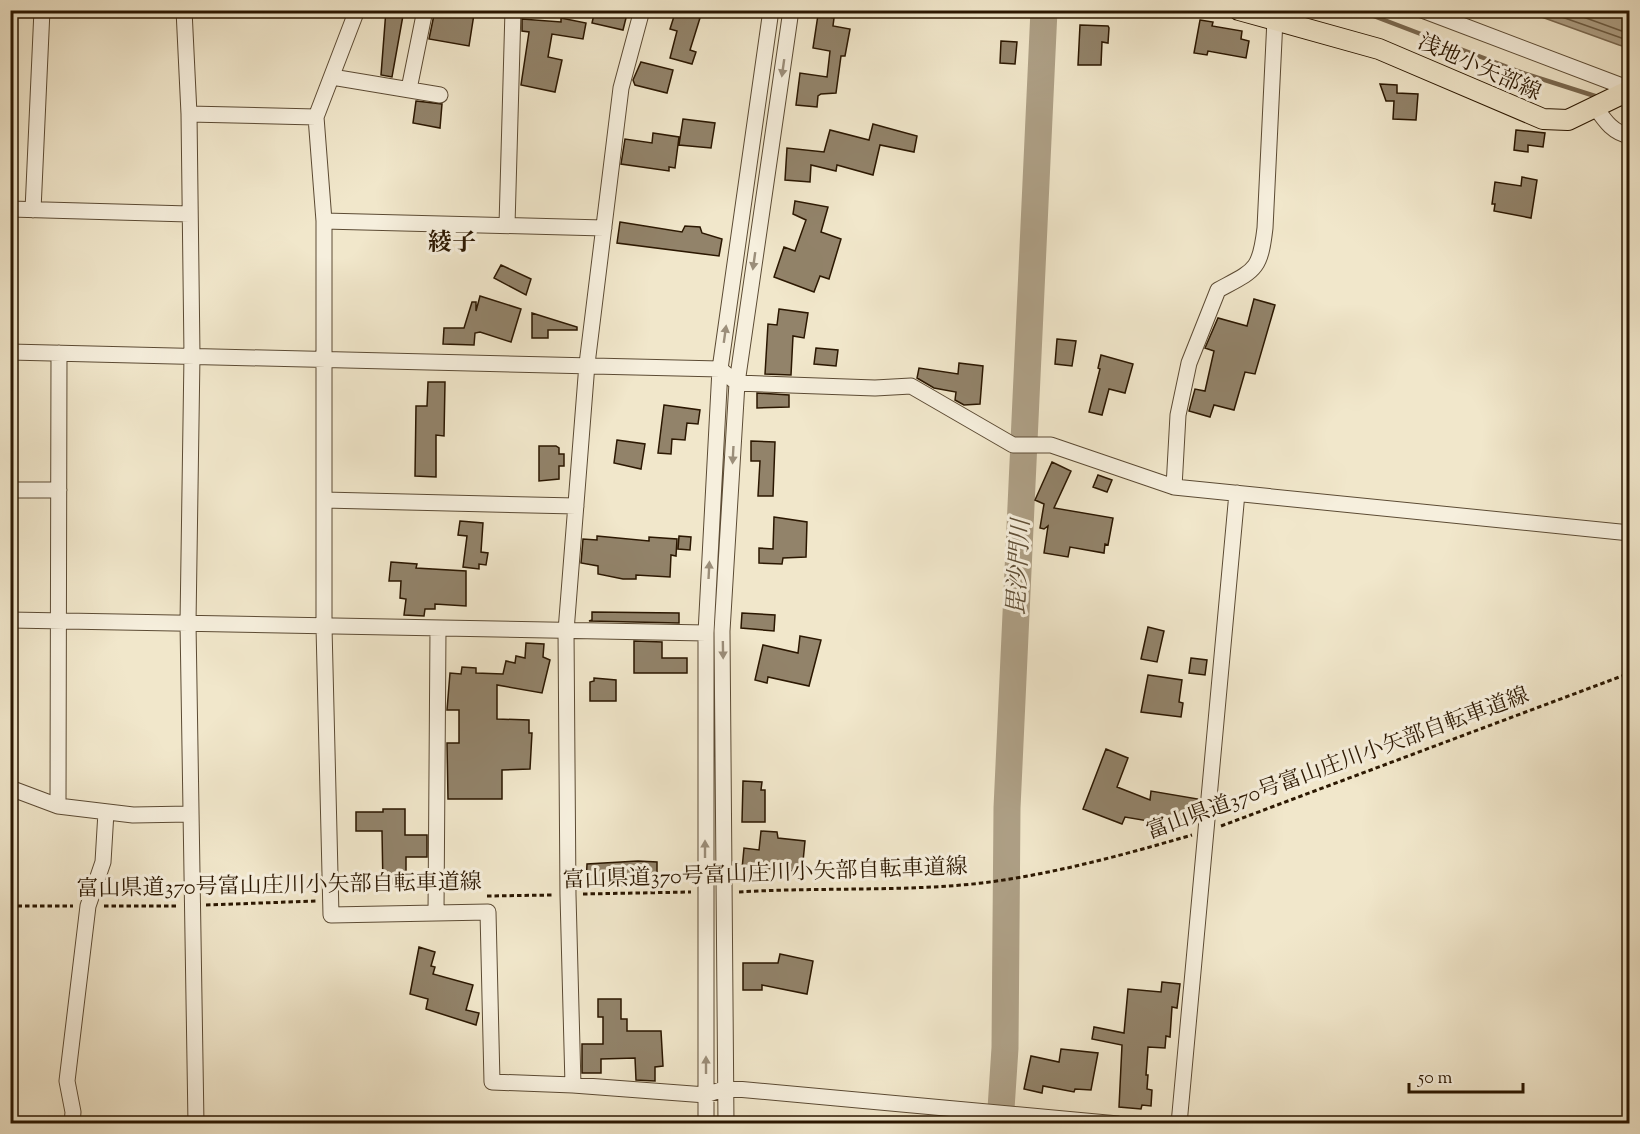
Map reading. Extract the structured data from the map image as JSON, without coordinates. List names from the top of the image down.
{
  "streets": {
    "main road": ["浅地小矢部線"],
    "path": ["富山県道370号富山庄川小矢部自転車道線"]
  },
  "districts": ["綾子"],
  "water": ["毘沙門川"],
  "scale_bar": "50 m"
}
